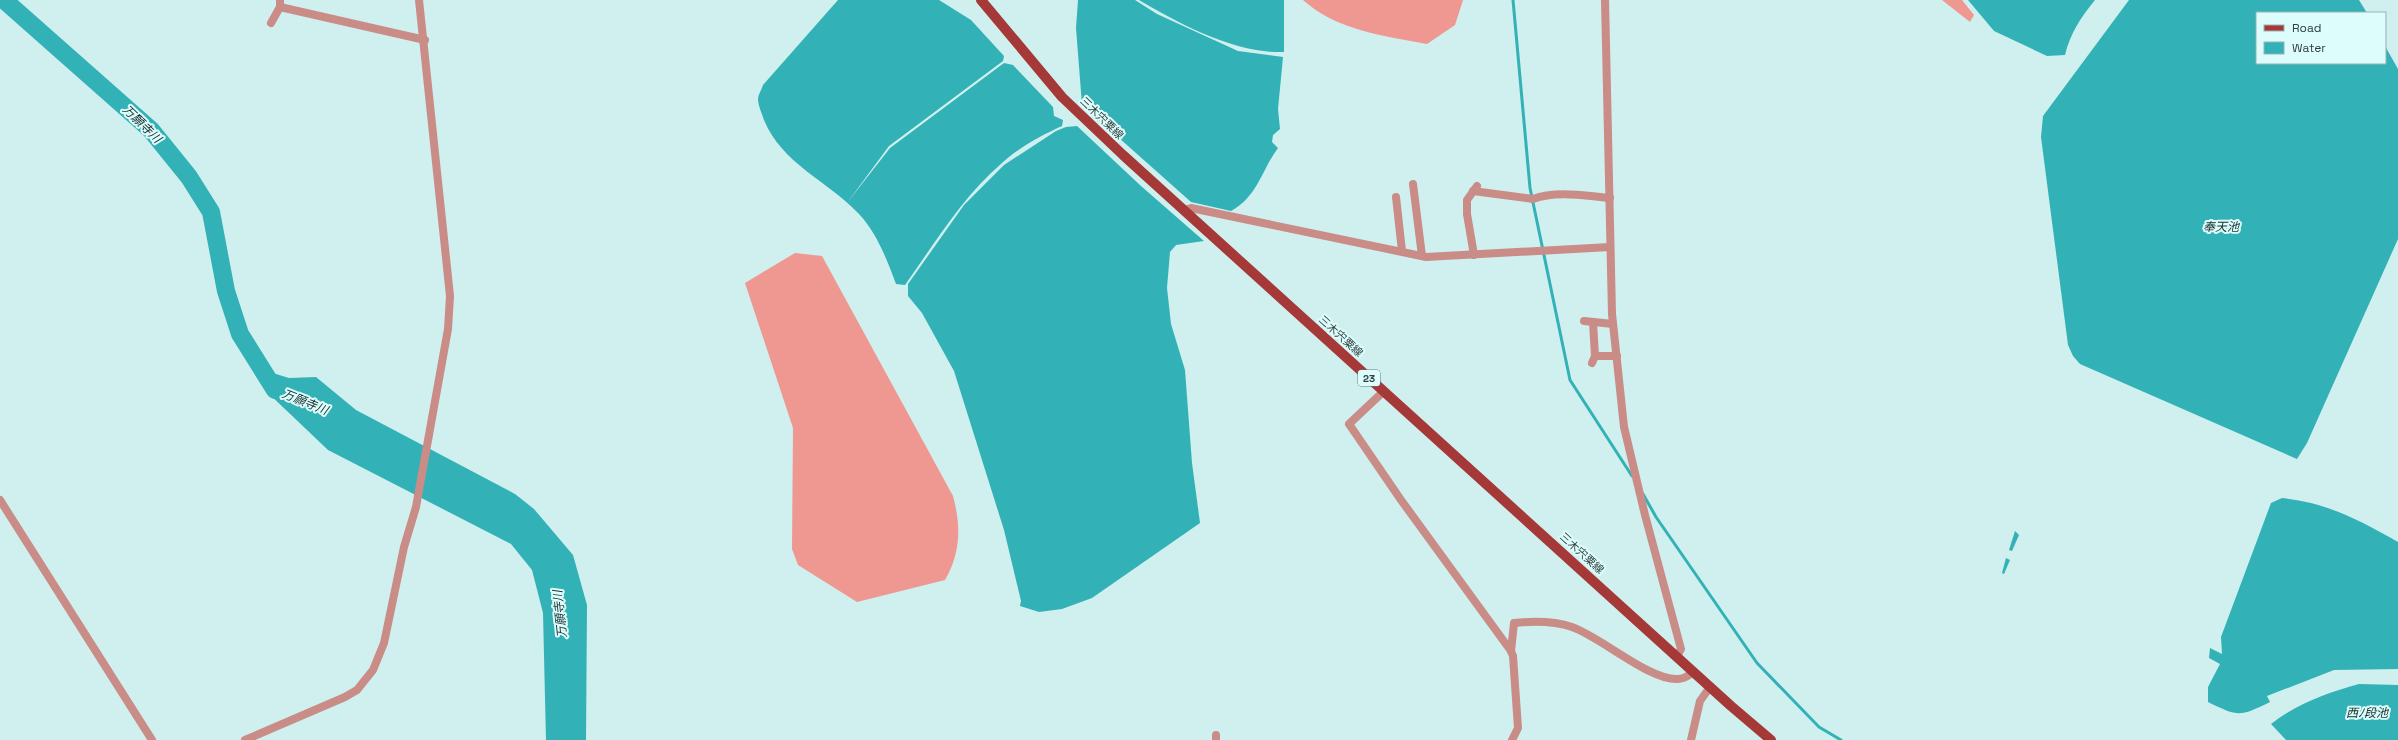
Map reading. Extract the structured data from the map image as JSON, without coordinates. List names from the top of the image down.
{
  "streets": {
    "main road": ["三木宍粟線", "23"]
  },
  "water": ["万願寺川", "奉天池", "西ﾉ段池"],
  "legend": ["Road", "Water"]
}
